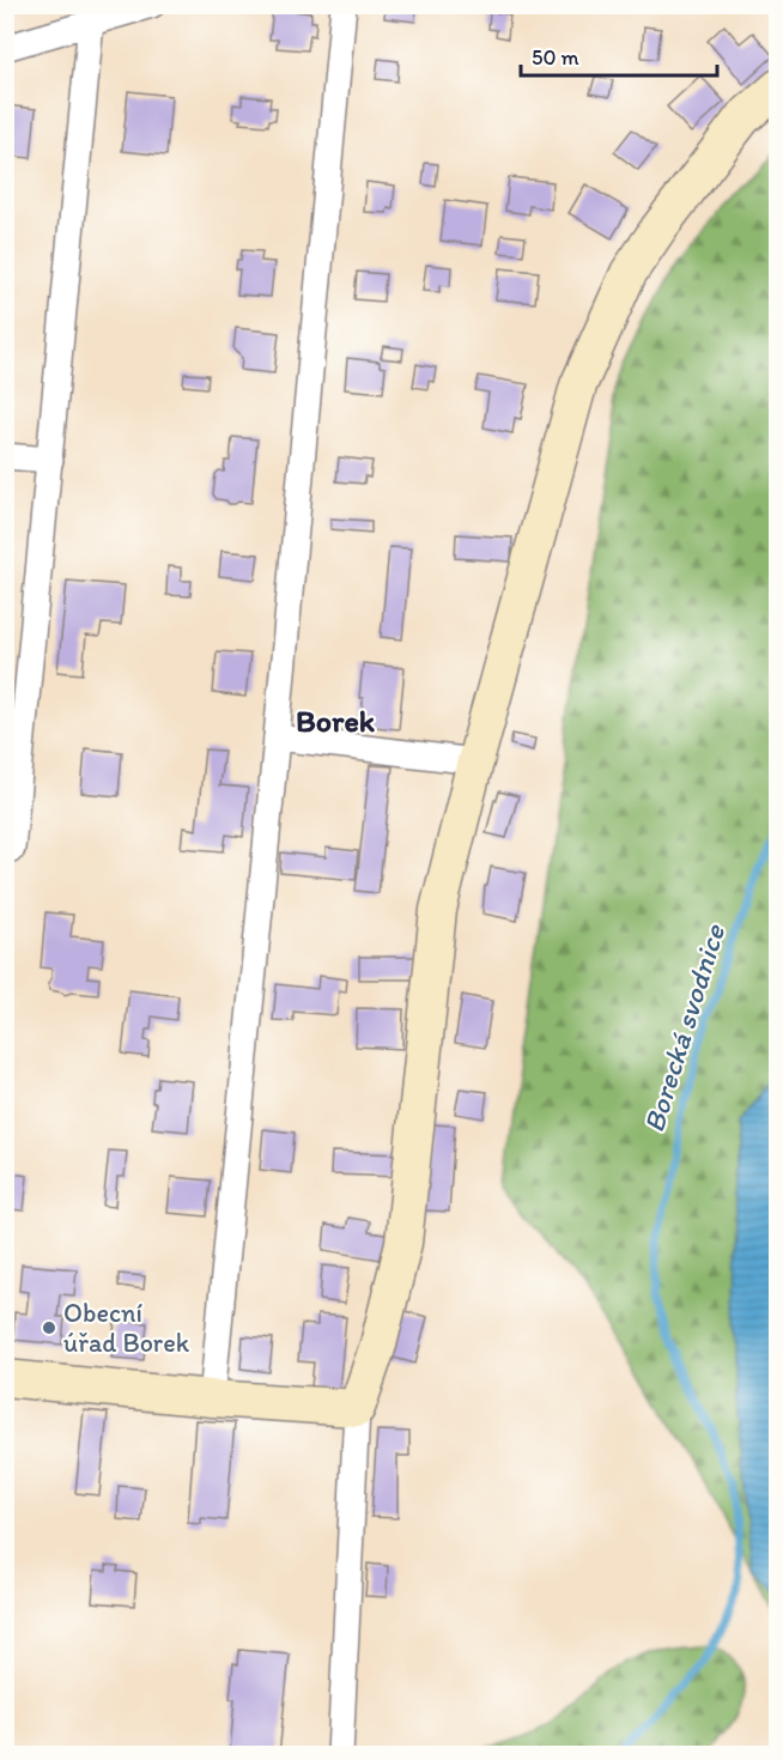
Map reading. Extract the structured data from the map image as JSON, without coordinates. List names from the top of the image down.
{
  "districts": ["Borek"],
  "water": ["Borecká svodnice"],
  "places": ["Obecní úřad Borek"],
  "scale_bar": "50 m"
}
